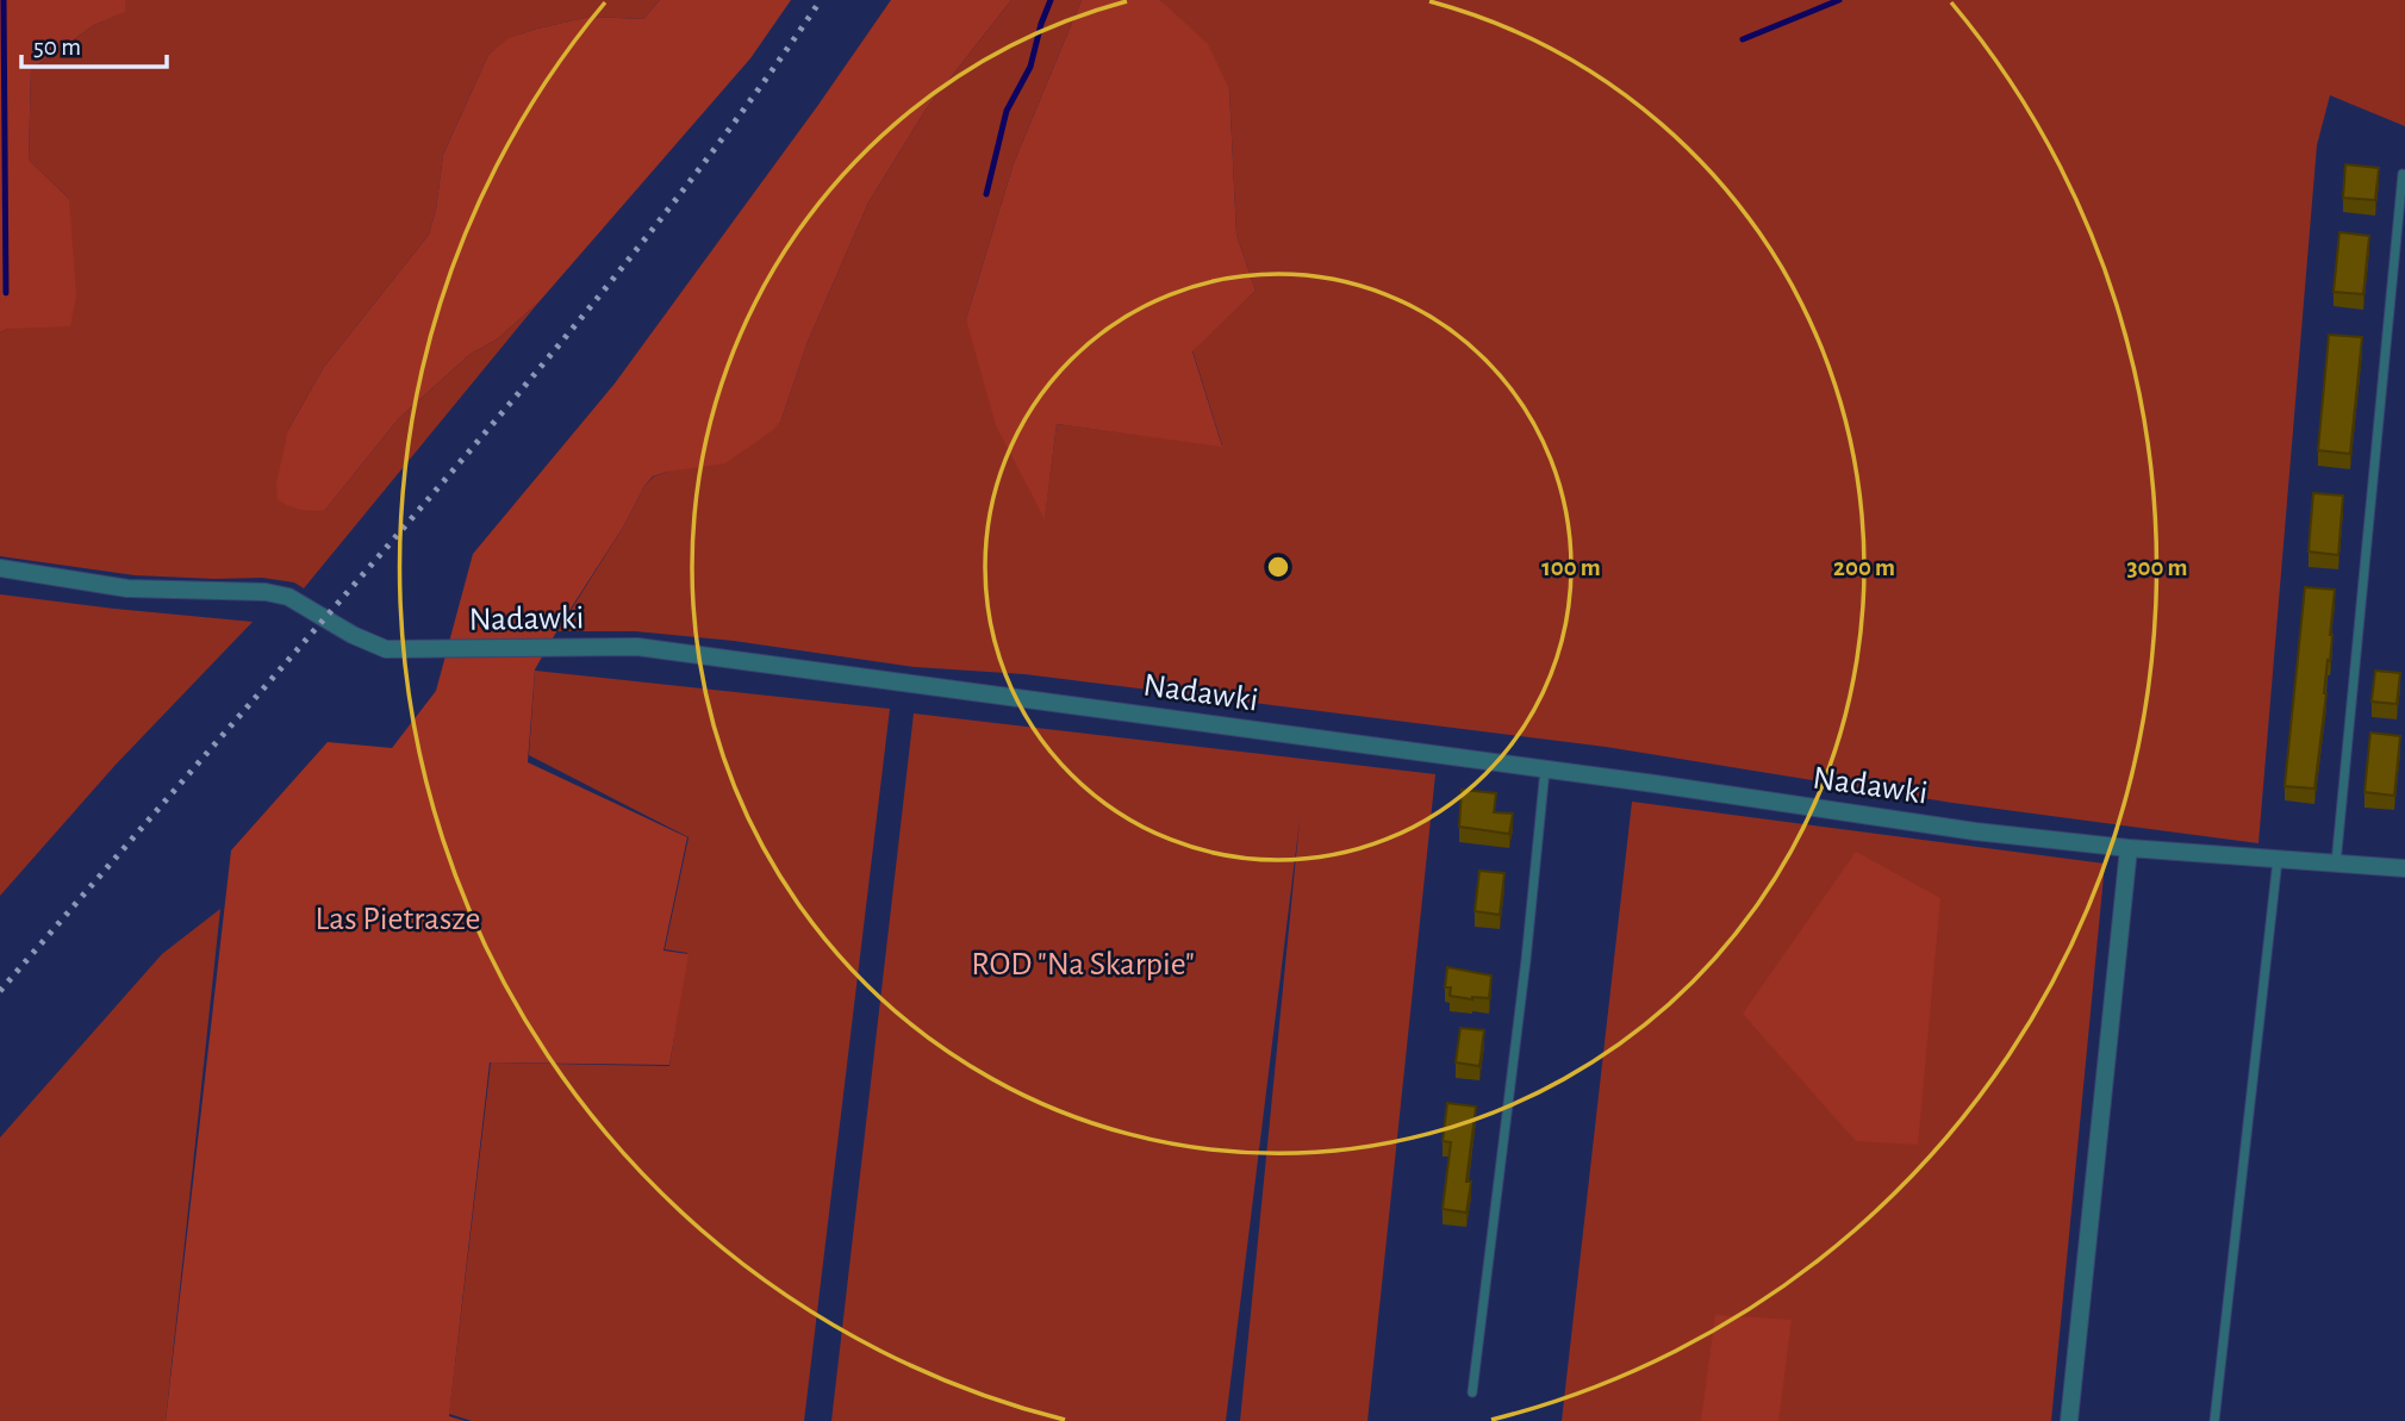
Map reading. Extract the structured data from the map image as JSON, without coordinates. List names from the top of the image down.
{
  "streets": {
    "street": ["Nadawki"]
  },
  "parks": ["Las Pietrasze", "ROD \"Na Skarpie\""],
  "scale_bar": "50 m",
  "rings": ["100 m", "200 m", "300 m"]
}
